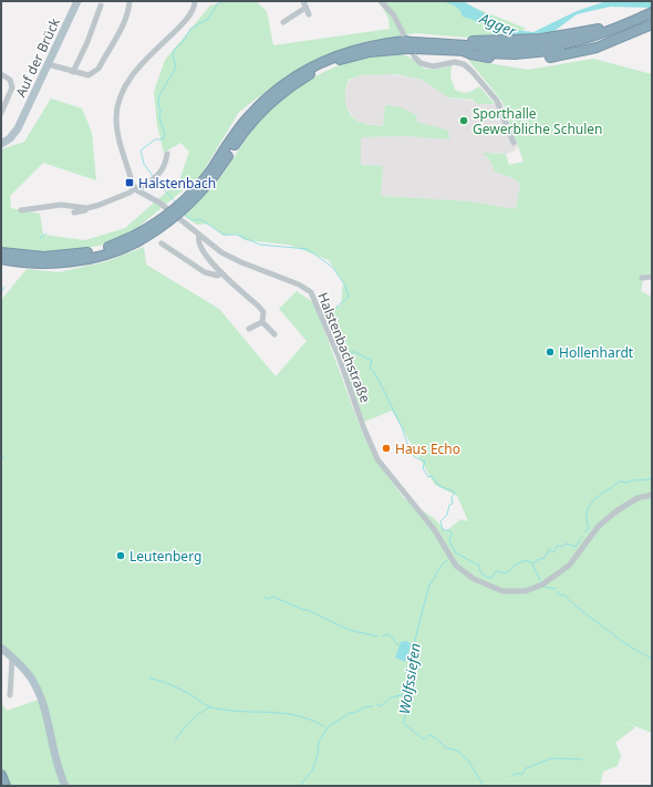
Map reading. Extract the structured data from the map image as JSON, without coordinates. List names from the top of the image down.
{
  "streets": {
    "main road": ["Auf der Brück"],
    "street": ["Halstenbachstraße"]
  },
  "water": ["Agger", "Wolfssiefen"],
  "places": {
    "other": [
      "Sporthalle Gewerbliche Schulen",
      "Hollenhardt",
      "Haus Echo",
      "Leutenberg"
    ],
    "transit": ["Halstenbach"]
  }
}
